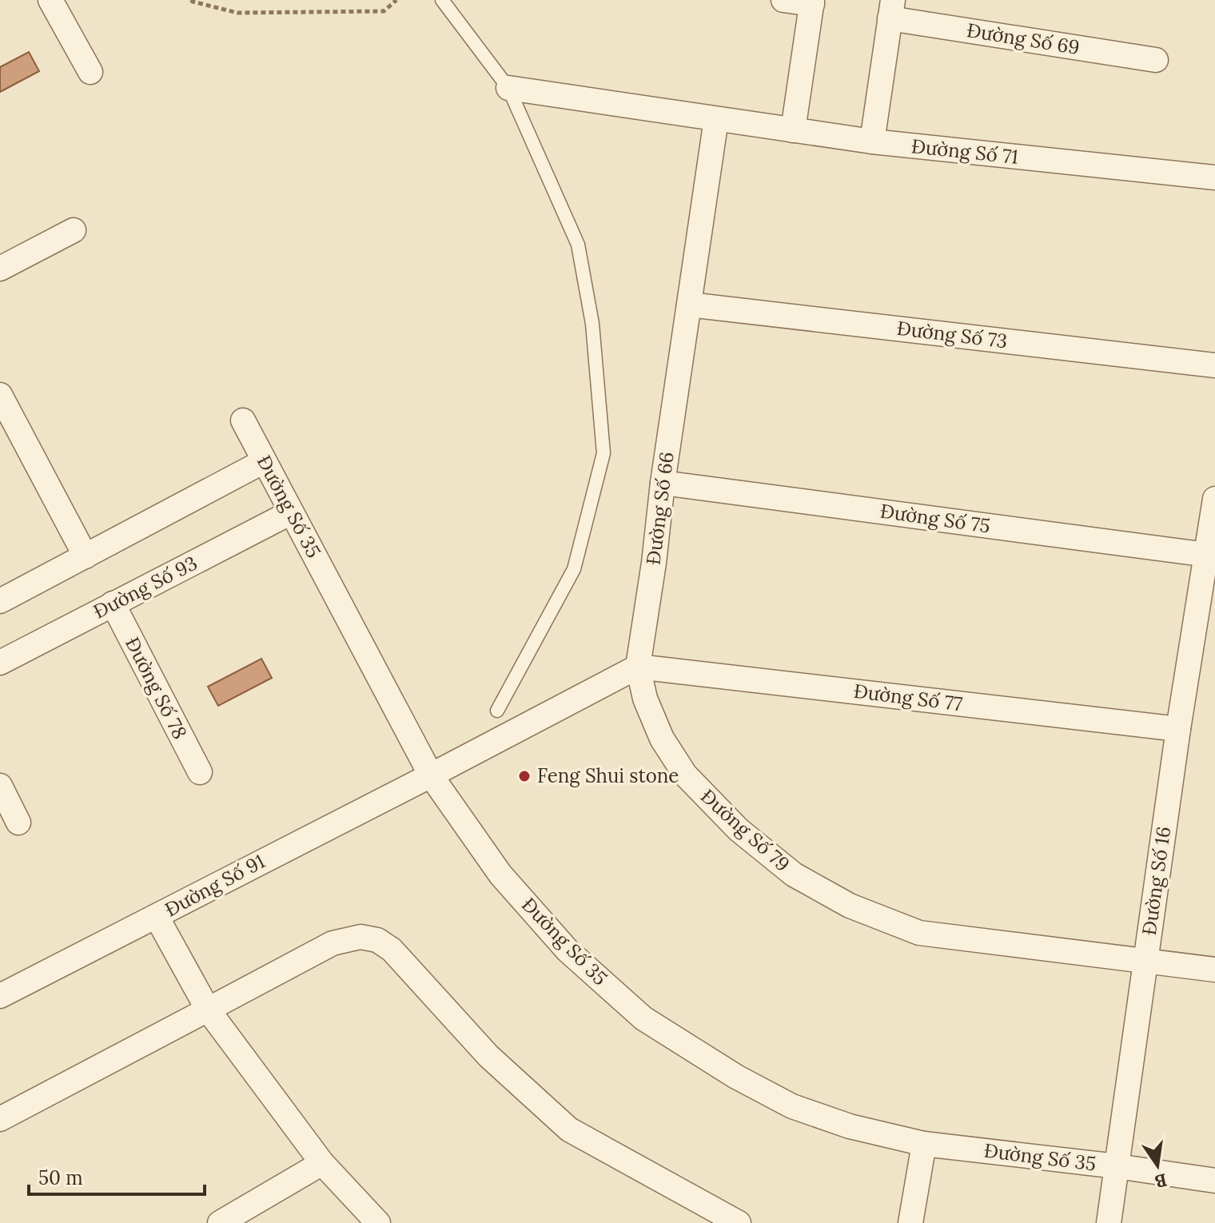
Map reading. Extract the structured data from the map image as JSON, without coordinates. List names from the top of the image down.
{
  "streets": {
    "street": [
      "Đường Số 69",
      "Đường Số 71",
      "Đường Số 73",
      "Đường Số 35",
      "Đường Số 66",
      "Đường Số 75",
      "Đường Số 93",
      "Đường Số 78",
      "Đường Số 77",
      "Đường Số 79",
      "Đường Số 16",
      "Đường Số 91"
    ]
  },
  "crossings": [
    ["Đường Số 71", "Đường Số 66"],
    ["Đường Số 73", "Đường Số 66"],
    ["Đường Số 35", "Đường Số 93"],
    ["Đường Số 35", "Đường Số 16"],
    ["Đường Số 35", "Đường Số 91"],
    ["Đường Số 66", "Đường Số 75"],
    ["Đường Số 66", "Đường Số 77"],
    ["Đường Số 66", "Đường Số 79"],
    ["Đường Số 75", "Đường Số 16"],
    ["Đường Số 93", "Đường Số 78"],
    ["Đường Số 77", "Đường Số 79"],
    ["Đường Số 77", "Đường Số 16"],
    ["Đường Số 79", "Đường Số 16"]
  ],
  "places": ["Feng Shui stone"],
  "scale_bar": "50 m",
  "north": "bottom"
}
